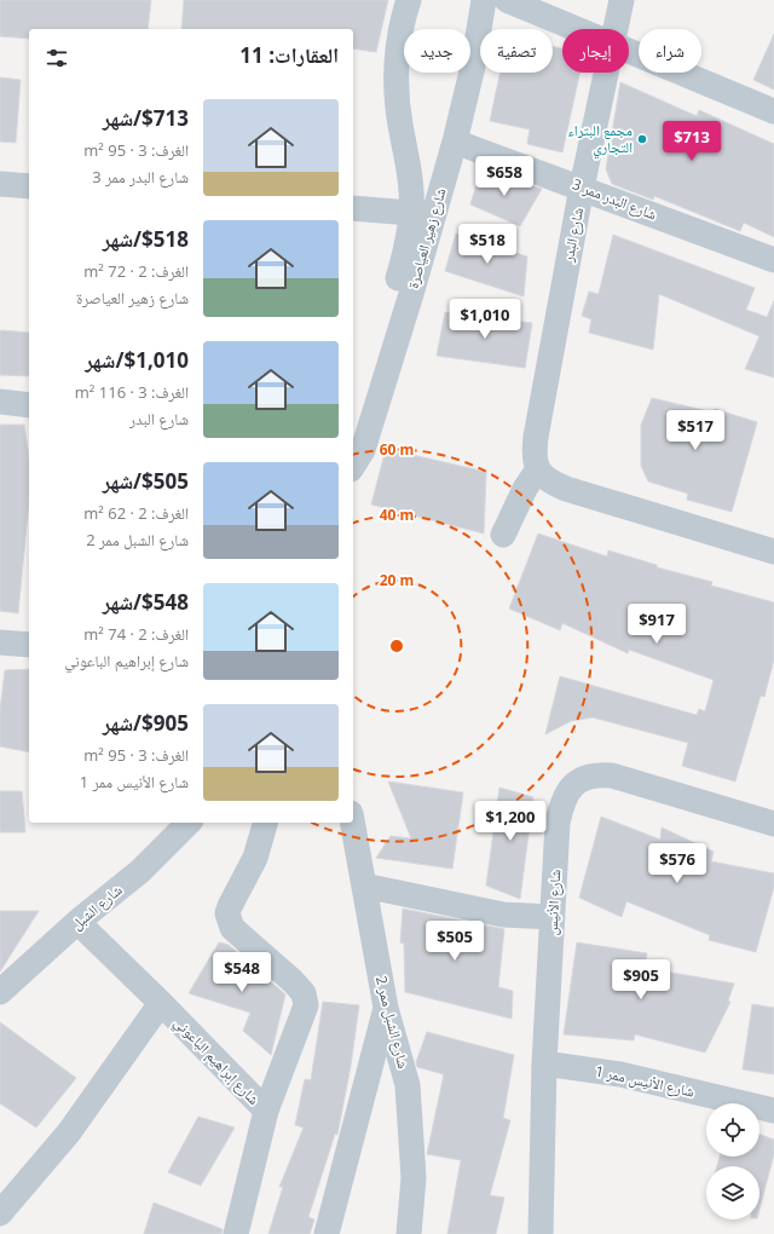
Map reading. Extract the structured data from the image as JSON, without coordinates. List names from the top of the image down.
{
  "streets": {
    "street": [
      "شارع البدر ممر 3",
      "شارع البدر",
      "شارع زهير العياصرة",
      "شارع الأنيس",
      "شارع الشبل",
      "شارع الشبل ممر 2",
      "شارع إبراهيم الباعوني",
      "شارع الأنيس ممر 1"
    ]
  },
  "crossings": [
    ["شارع البدر ممر 3", "شارع البدر"],
    ["شارع البدر ممر 3", "شارع زهير العياصرة"],
    ["شارع الأنيس", "شارع الأنيس ممر 1"],
    ["شارع الشبل", "شارع إبراهيم الباعوني"]
  ],
  "places": ["مجمع البتراء التجاري"],
  "page": {
    "chip": [
      "شراء",
      "إيجار",
      "تصفية",
      "جديد"
    ],
    "heading": "العقارات: 11",
    "list": [
      {
        "name": "$713/شهر",
        "note": "الغرف: 3 · 95 m² · شارع البدر ممر 3"
      },
      {
        "name": "$518/شهر",
        "note": "الغرف: 2 · 72 m² · شارع زهير العياصرة"
      },
      {
        "name": "$1,010/شهر",
        "note": "الغرف: 3 · 116 m² · شارع البدر"
      },
      {
        "name": "$505/شهر",
        "note": "الغرف: 2 · 62 m² · شارع الشبل ممر 2"
      },
      {
        "name": "$548/شهر",
        "note": "الغرف: 2 · 74 m² · شارع إبراهيم الباعوني"
      },
      {
        "name": "$905/شهر",
        "note": "الغرف: 3 · 95 m² · شارع الأنيس ممر 1"
      }
    ],
    "price": [
      "$713",
      "$658",
      "$518",
      "$1,010",
      "$517",
      "$917",
      "$1,200",
      "$576",
      "$505",
      "$548",
      "$905"
    ]
  },
  "rings": ["60 m", "40 m", "20 m"]
}
